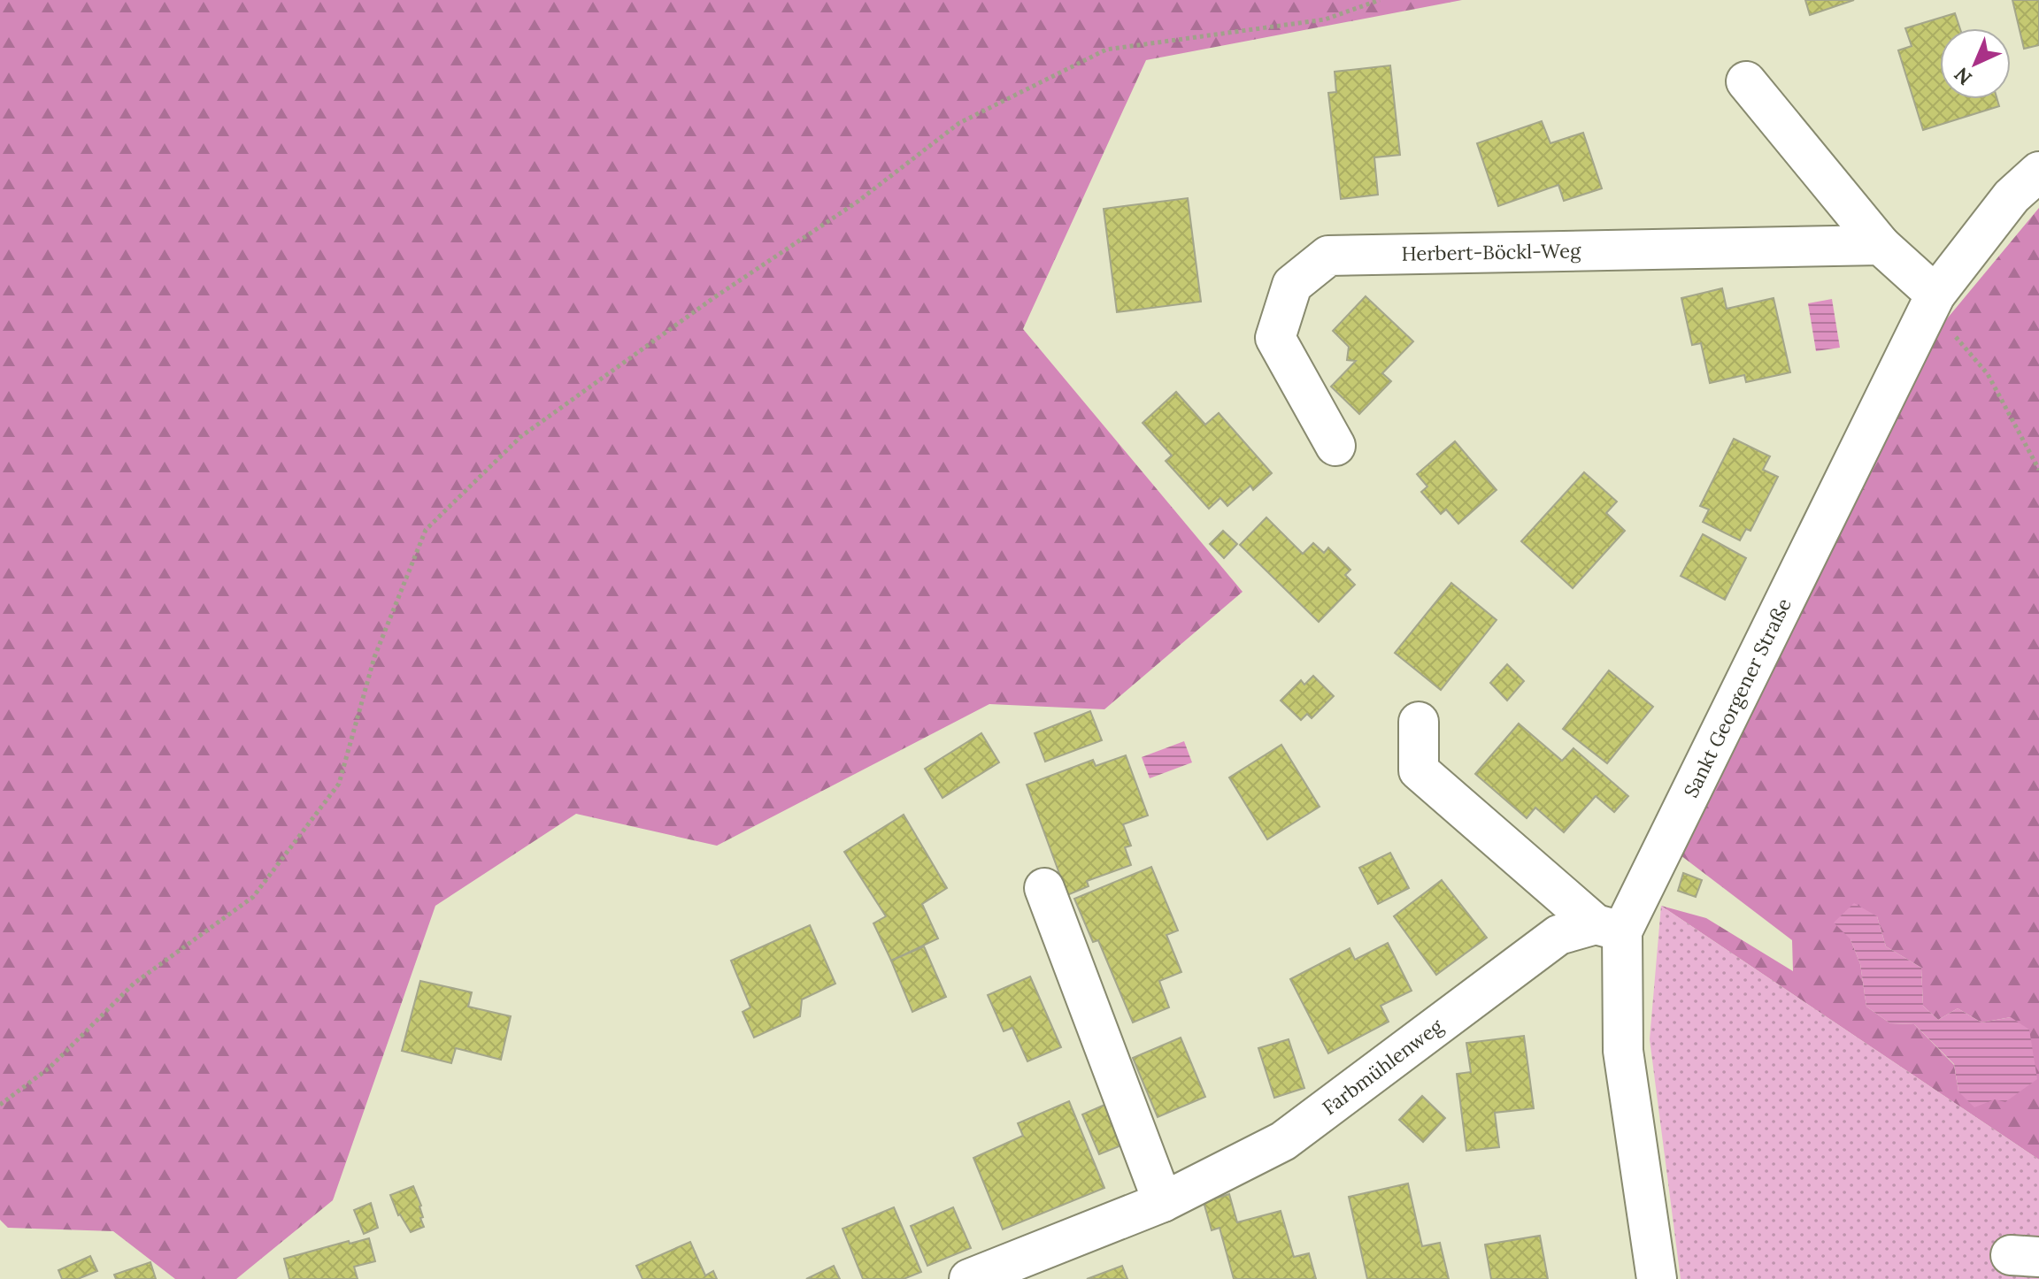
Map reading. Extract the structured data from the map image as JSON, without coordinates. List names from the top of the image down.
{
  "streets": {
    "street": ["Herbert-Böckl-Weg", "Sankt Georgener Straße", "Farbmühlenweg"]
  },
  "crossings": [
    ["Sankt Georgener Straße", "Farbmühlenweg"]
  ],
  "north": "bottom left"
}
